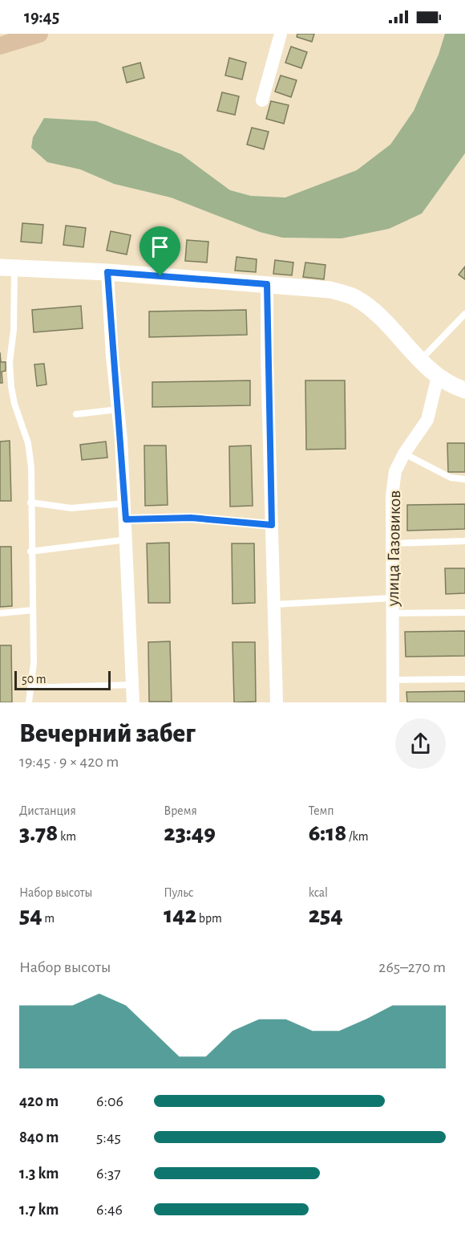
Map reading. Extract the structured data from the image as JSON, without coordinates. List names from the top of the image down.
{
  "streets": {
    "street": ["улица Газовиков"]
  },
  "scale_bar": "50 m",
  "page": {
    "status": "19:45",
    "scale": "50 m",
    "heading": ["Вечерний забег", "19:45 · 9 × 420 m"],
    "stats": [
      ["Дистанция", "3.78 km"],
      ["Время", "23:49"],
      ["Темп", "6:18 /km"],
      ["Набор высоты", "54 m"],
      ["Пульс", "142 bpm"],
      ["kcal", "254"]
    ],
    "chart": ["Набор высоты", "265–270 m"],
    "list": [
      {
        "name": "420 m",
        "note": "6:06"
      },
      {
        "name": "840 m",
        "note": "5:45"
      },
      {
        "name": "1.3 km",
        "note": "6:37"
      },
      {
        "name": "1.7 km",
        "note": "6:46"
      }
    ]
  }
}
